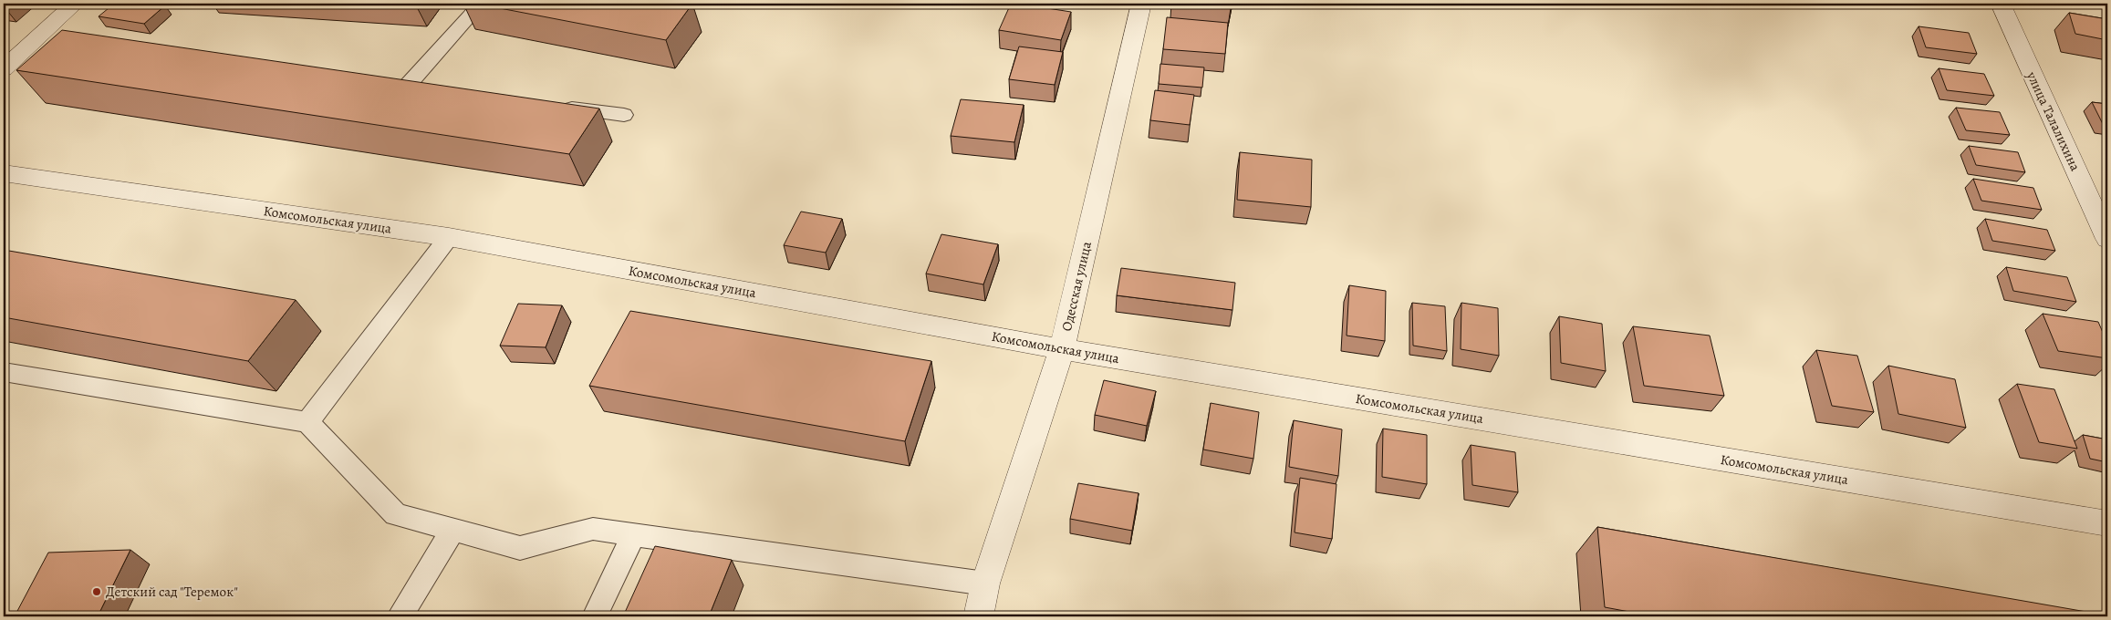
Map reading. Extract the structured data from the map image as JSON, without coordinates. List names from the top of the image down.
{
  "streets": {
    "street": ["улица Талалихина", "Комсомольская улица", "Одесская улица"]
  },
  "crossings": [
    ["Комсомольская улица", "Одесская улица"]
  ],
  "places": ["Детский сад \"Теремок\""]
}
